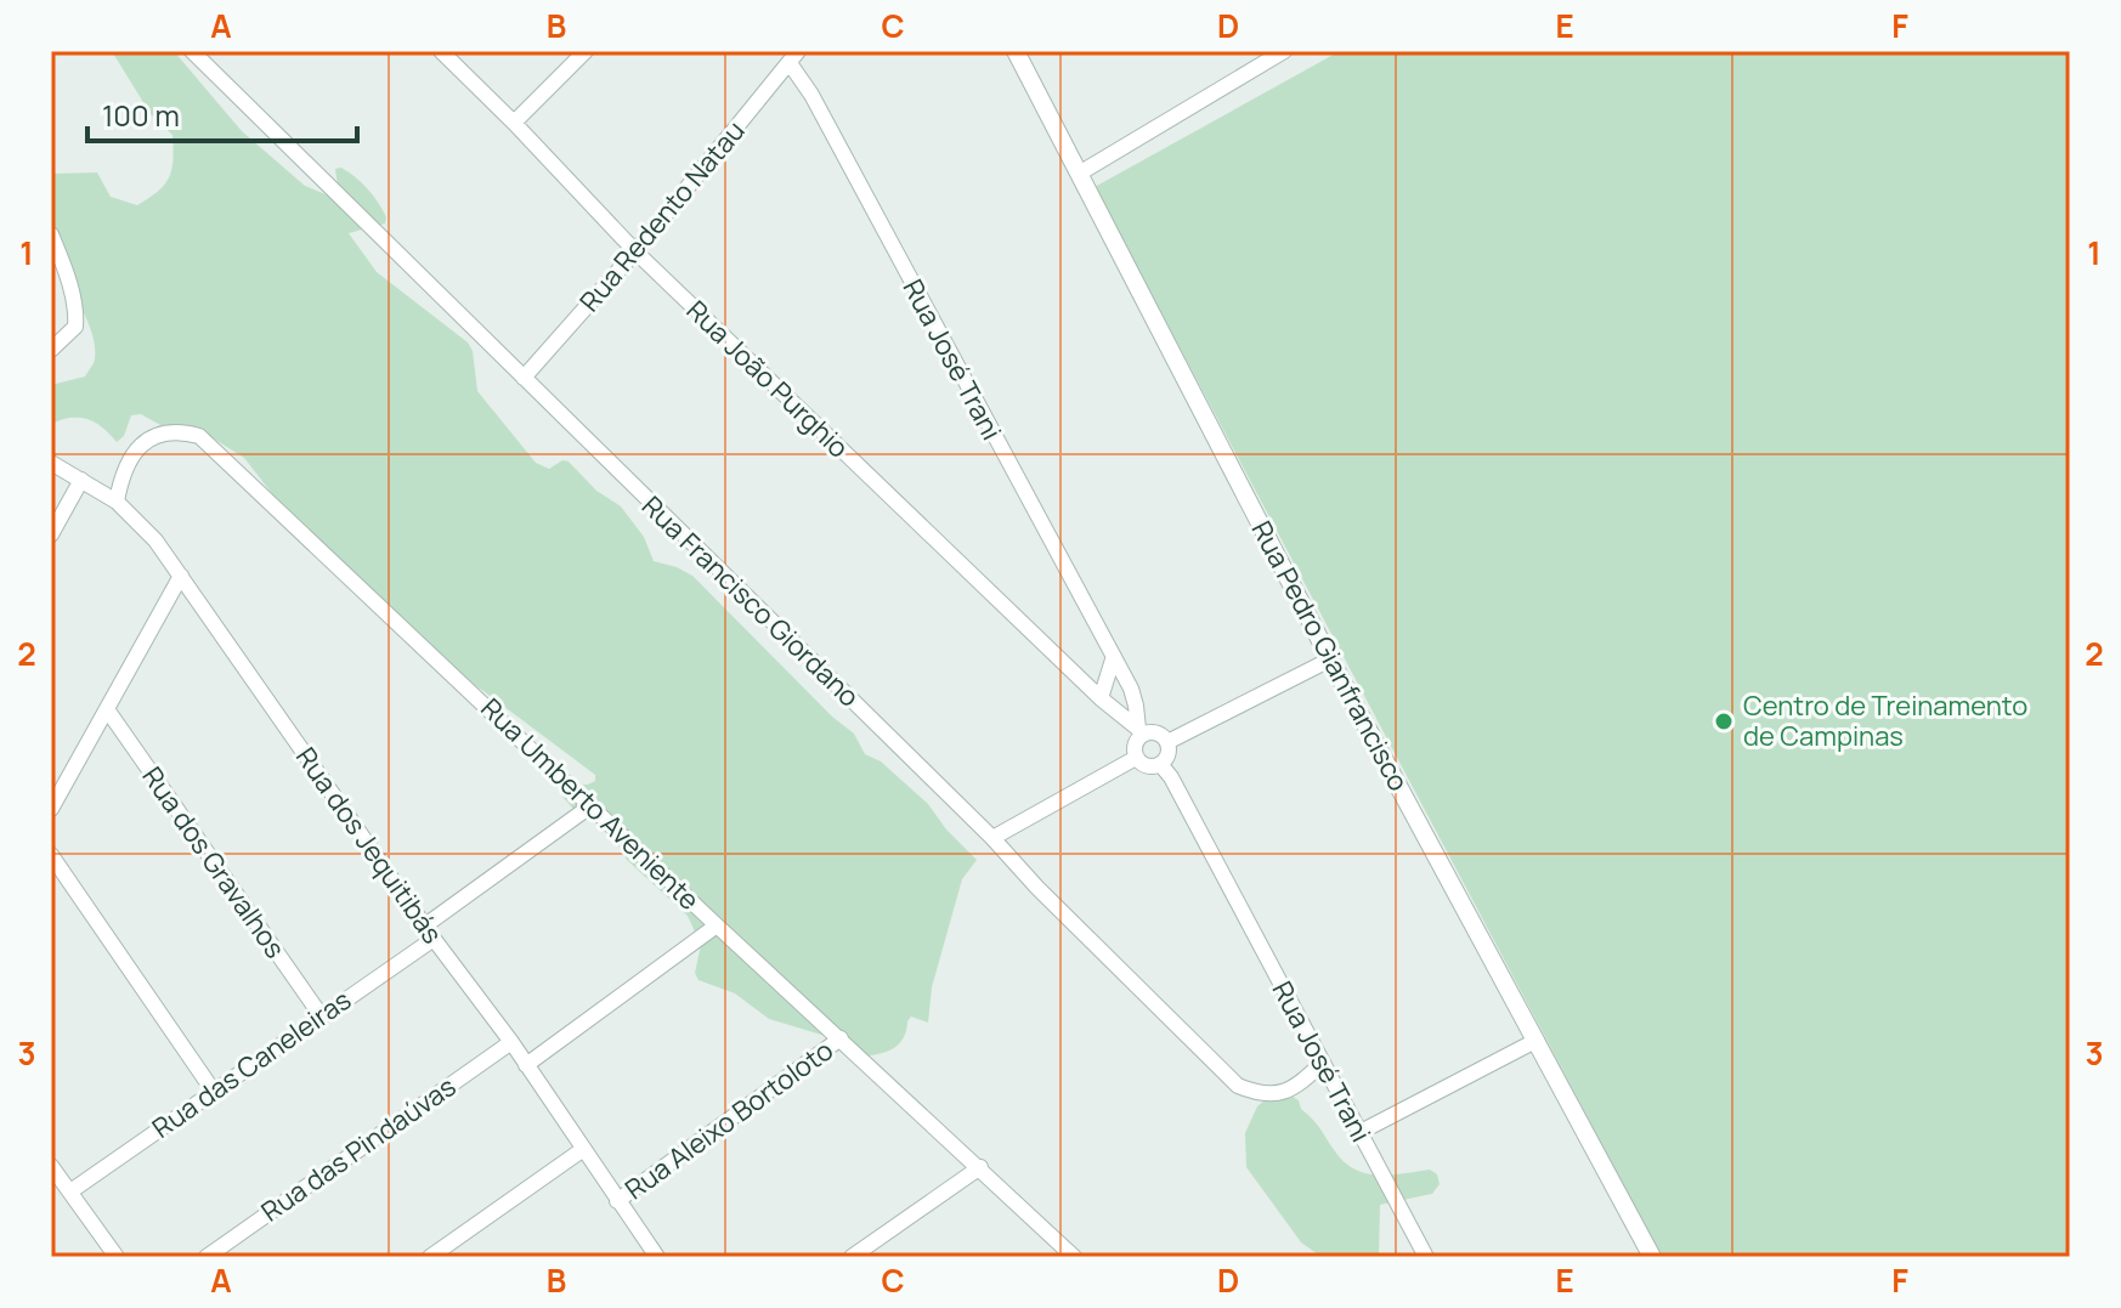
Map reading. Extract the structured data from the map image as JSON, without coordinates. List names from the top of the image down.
{
  "streets": {
    "street": [
      "Rua Redento Natau",
      "Rua José Trani",
      "Rua João Purghio",
      "Rua Francisco Giordano",
      "Rua Pedro Gianfrancisco",
      "Rua Umberto Aveniente",
      "Rua dos Jequitibás",
      "Rua dos Gravalhos",
      "Rua das Caneleiras",
      "Rua Aleixo Bortoloto",
      "Rua das Pindaúvas"
    ]
  },
  "crossings": [
    ["Rua Redento Natau", "Rua José Trani"],
    ["Rua Redento Natau", "Rua João Purghio"],
    ["Rua Redento Natau", "Rua Francisco Giordano"],
    ["Rua José Trani", "Rua João Purghio"],
    ["Rua José Trani", "Rua Francisco Giordano"],
    ["Rua Umberto Aveniente", "Rua dos Jequitibás"],
    ["Rua Umberto Aveniente", "Rua das Caneleiras"],
    ["Rua Umberto Aveniente", "Rua Aleixo Bortoloto"],
    ["Rua dos Jequitibás", "Rua das Caneleiras"],
    ["Rua dos Jequitibás", "Rua Aleixo Bortoloto"],
    ["Rua dos Jequitibás", "Rua das Pindaúvas"],
    ["Rua dos Gravalhos", "Rua das Caneleiras"]
  ],
  "places": ["Centro de Treinamento de Campinas"],
  "scale_bar": "100 m",
  "grid": {
    "columns": [
      "A",
      "B",
      "C",
      "D",
      "E",
      "F"
    ],
    "rows": ["1", "2", "3"]
  }
}
